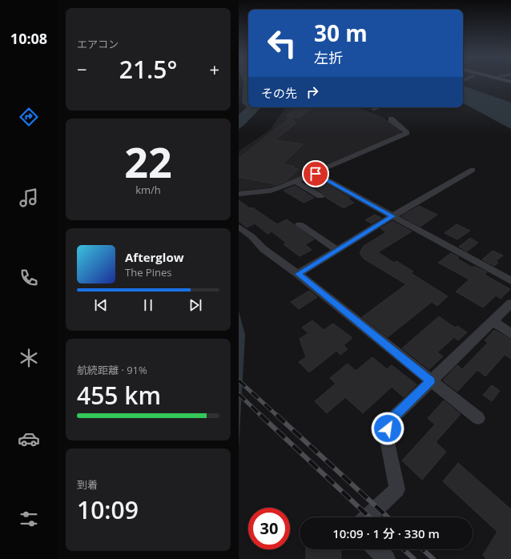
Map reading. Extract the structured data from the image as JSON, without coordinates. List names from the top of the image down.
{
  "page": {
    "tabs": "10:08",
    "tile": [
      "エアコン",
      ["22", "km/h"],
      ["航続距離 · 91%", "455 km"],
      ["到着", "10:09"]
    ],
    "turn": ["30 m", "左折"],
    "heat": ["−", "21.5°", "+"],
    "then": "その先",
    "song": ["Afterglow", "The Pines"],
    "limit": "30",
    "trip": "10:09 · 1 分 · 330 m"
  }
}
